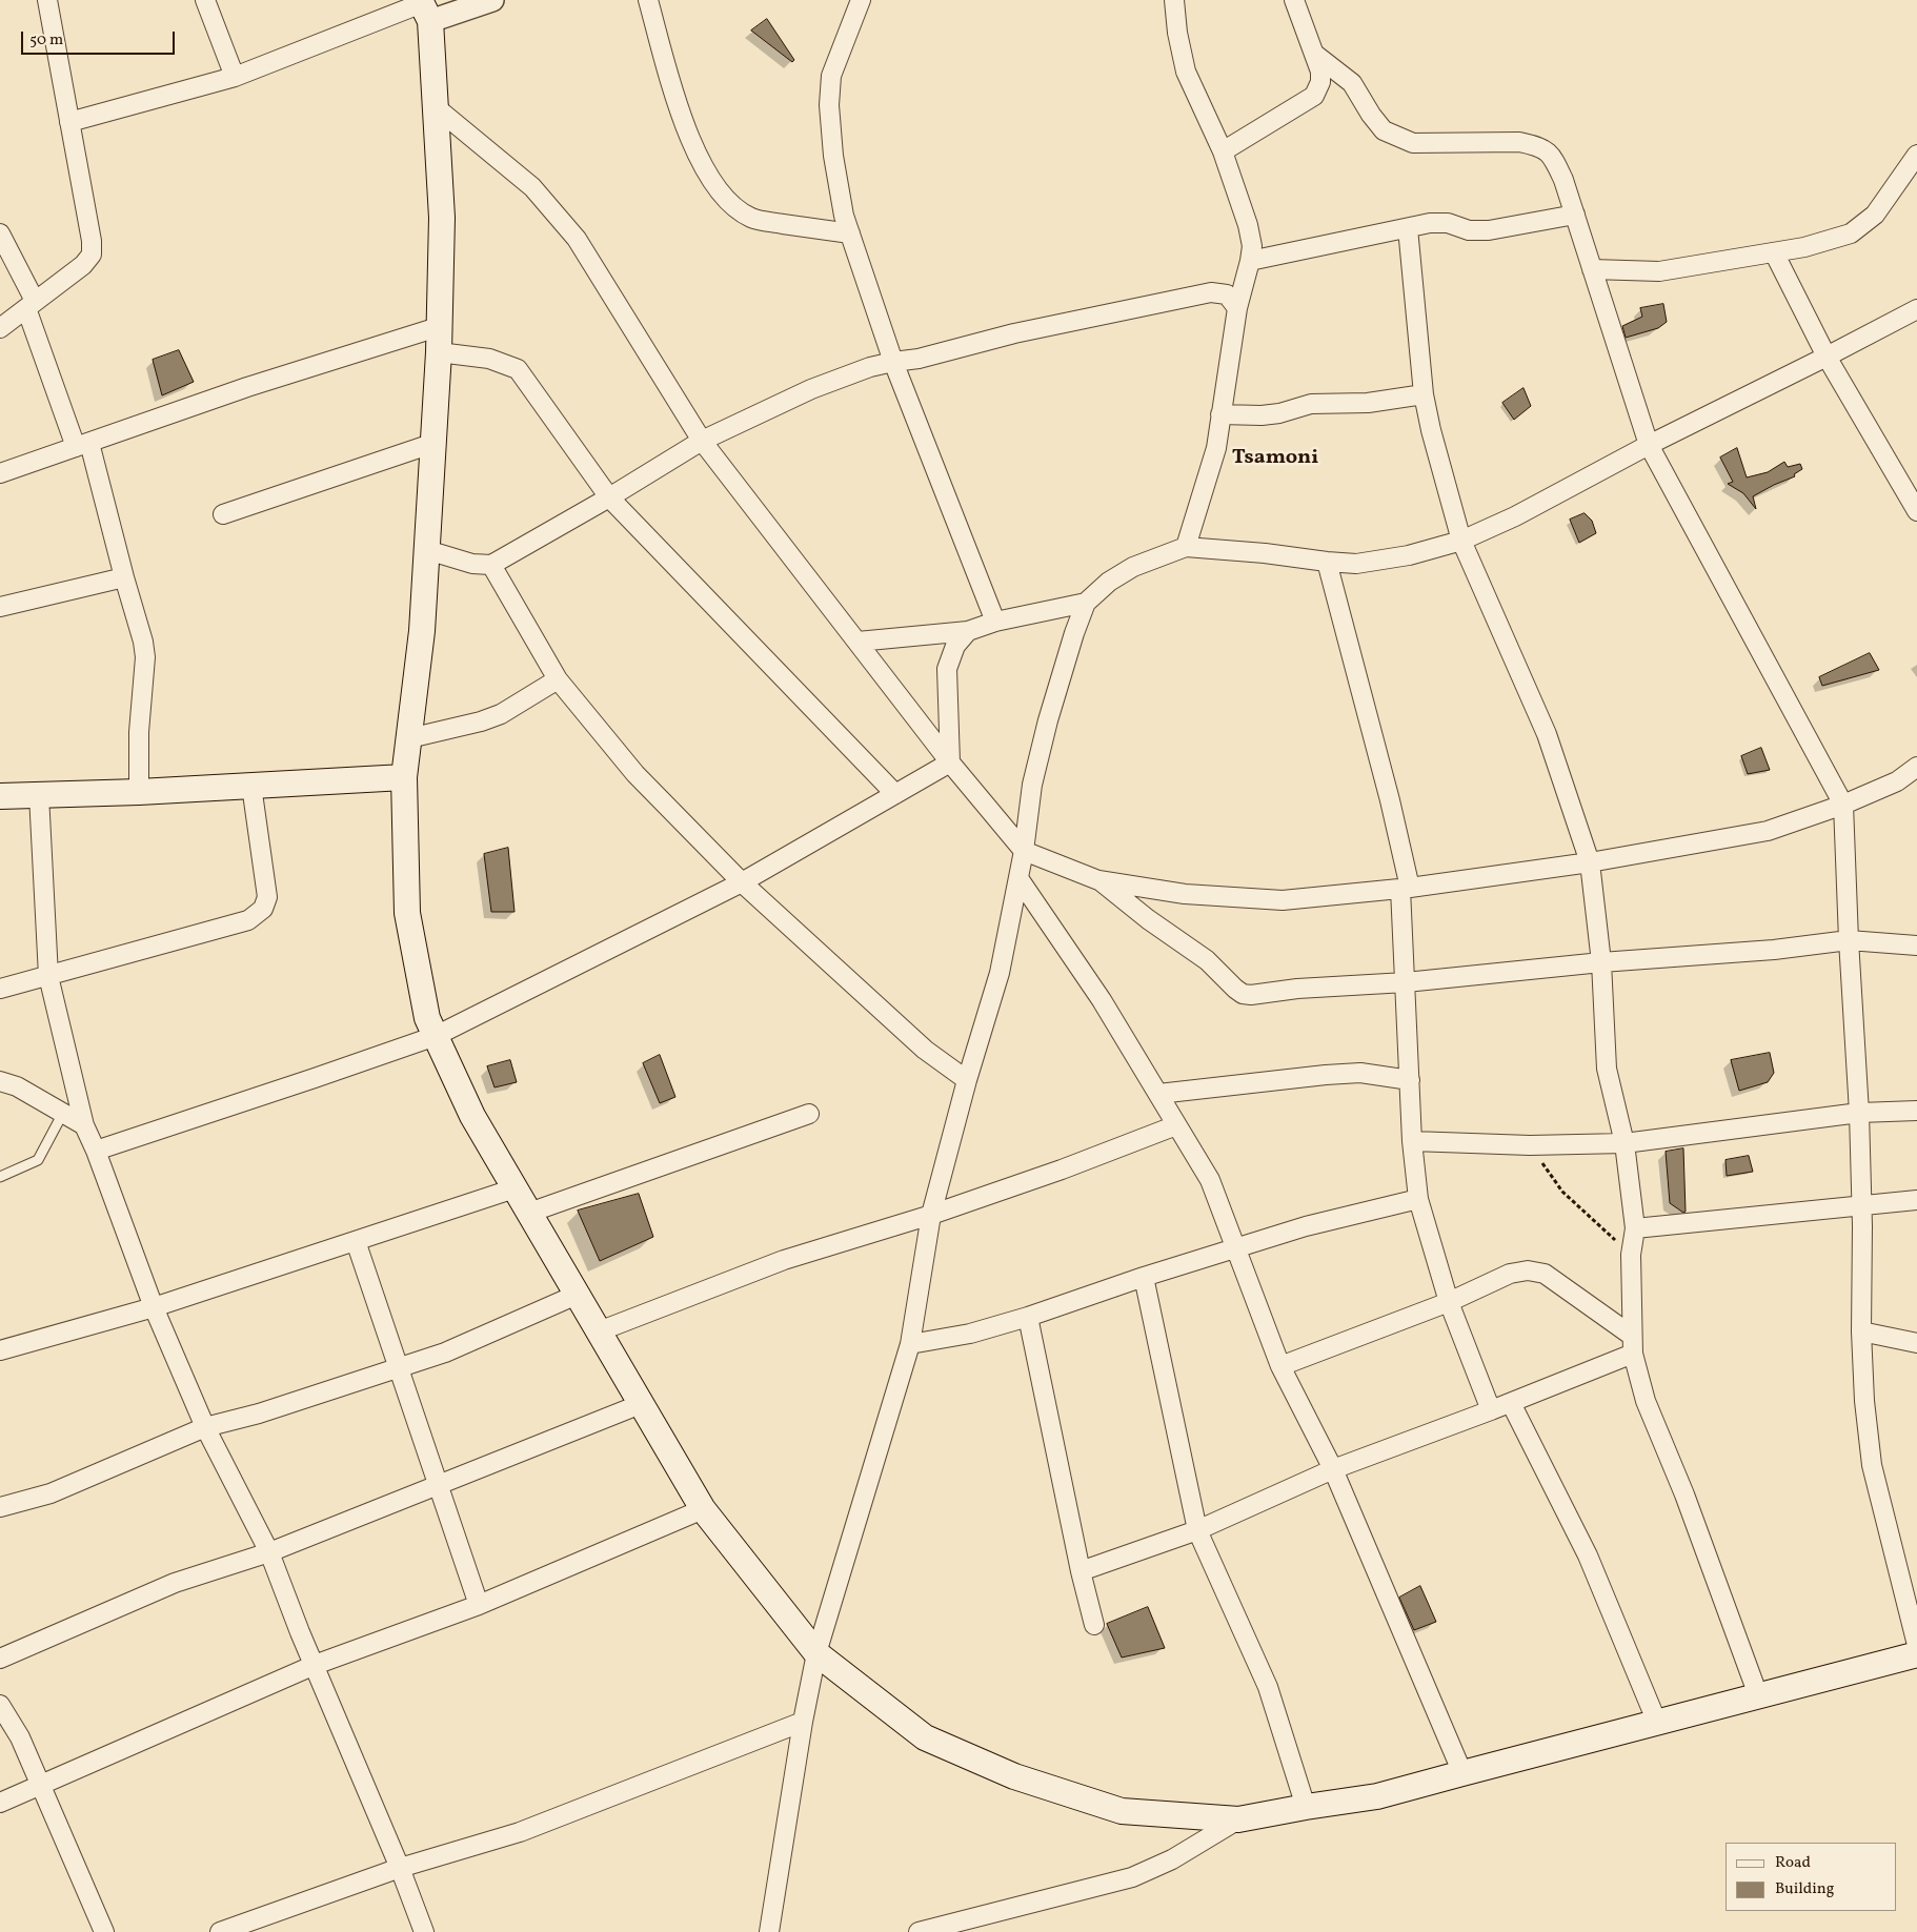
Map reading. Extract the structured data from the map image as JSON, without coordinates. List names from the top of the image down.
{
  "districts": ["Tsamoni"],
  "legend": ["Road", "Building"],
  "scale_bar": "50 m"
}
